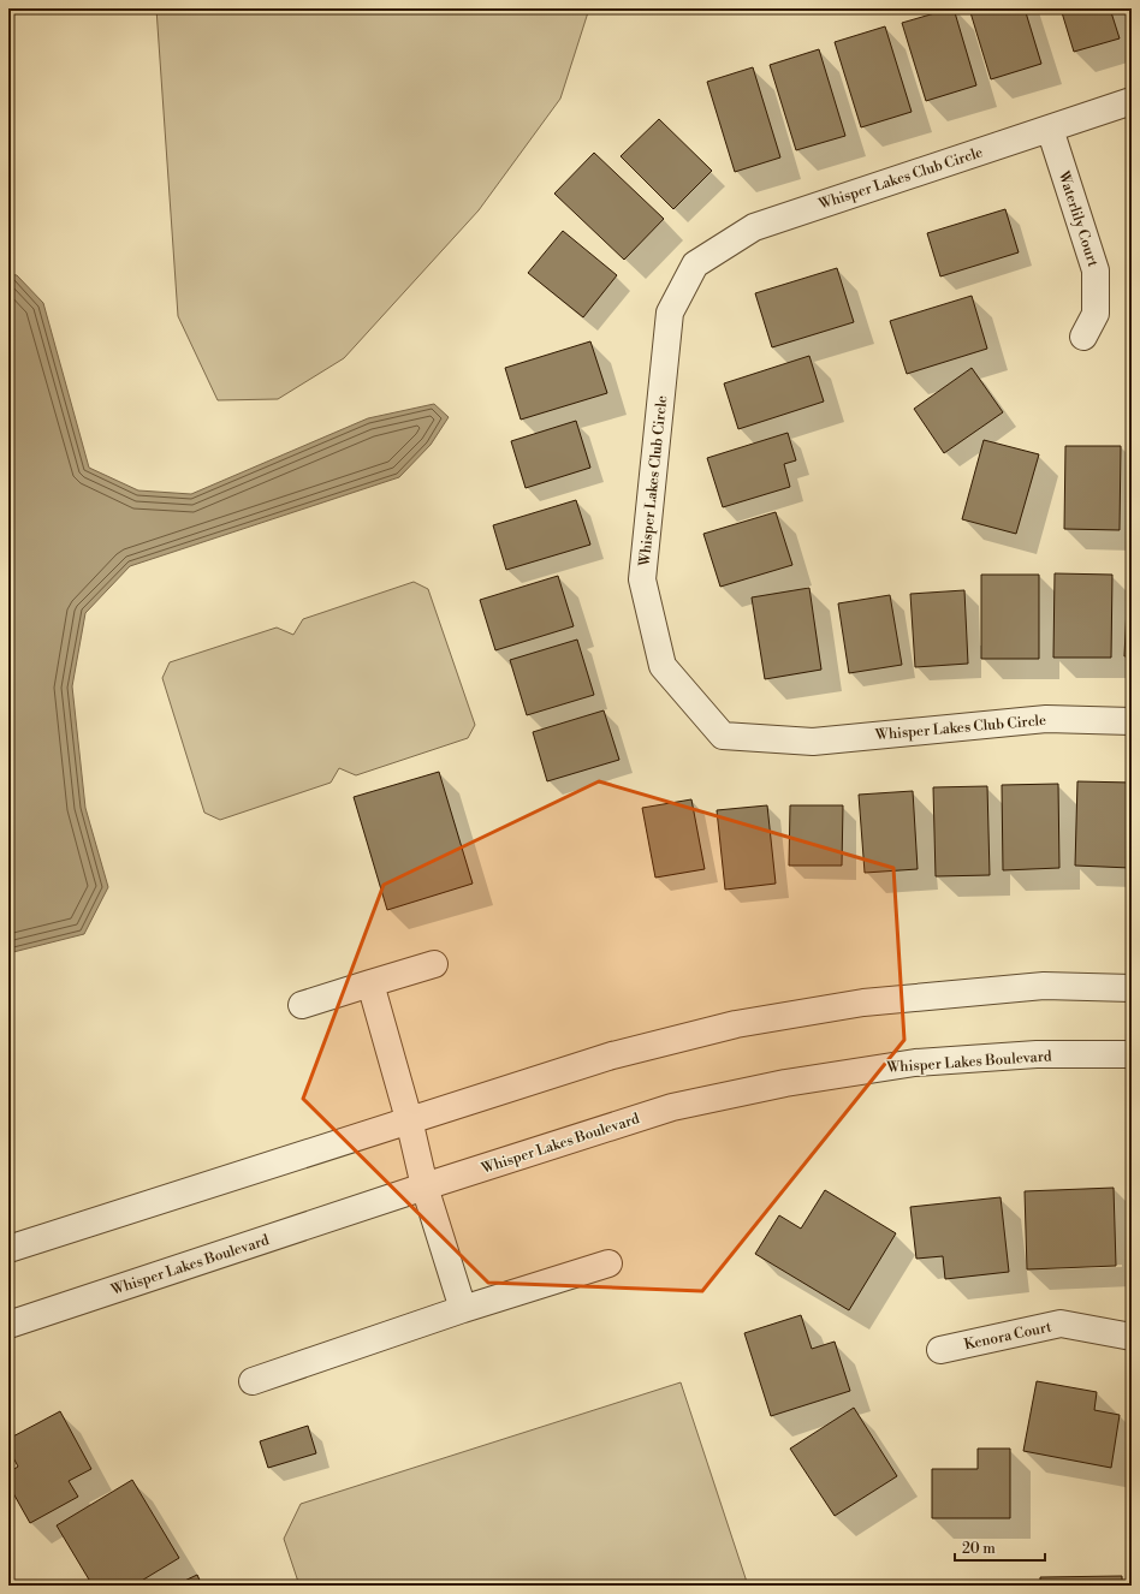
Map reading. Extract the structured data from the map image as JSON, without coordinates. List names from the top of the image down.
{
  "streets": {
    "street": [
      "Whisper Lakes Club Circle",
      "Waterlily Court",
      "Whisper Lakes Boulevard",
      "Kenora Court"
    ]
  },
  "crossings": [
    ["Whisper Lakes Club Circle", "Waterlily Court"]
  ],
  "scale_bar": "20 m"
}
